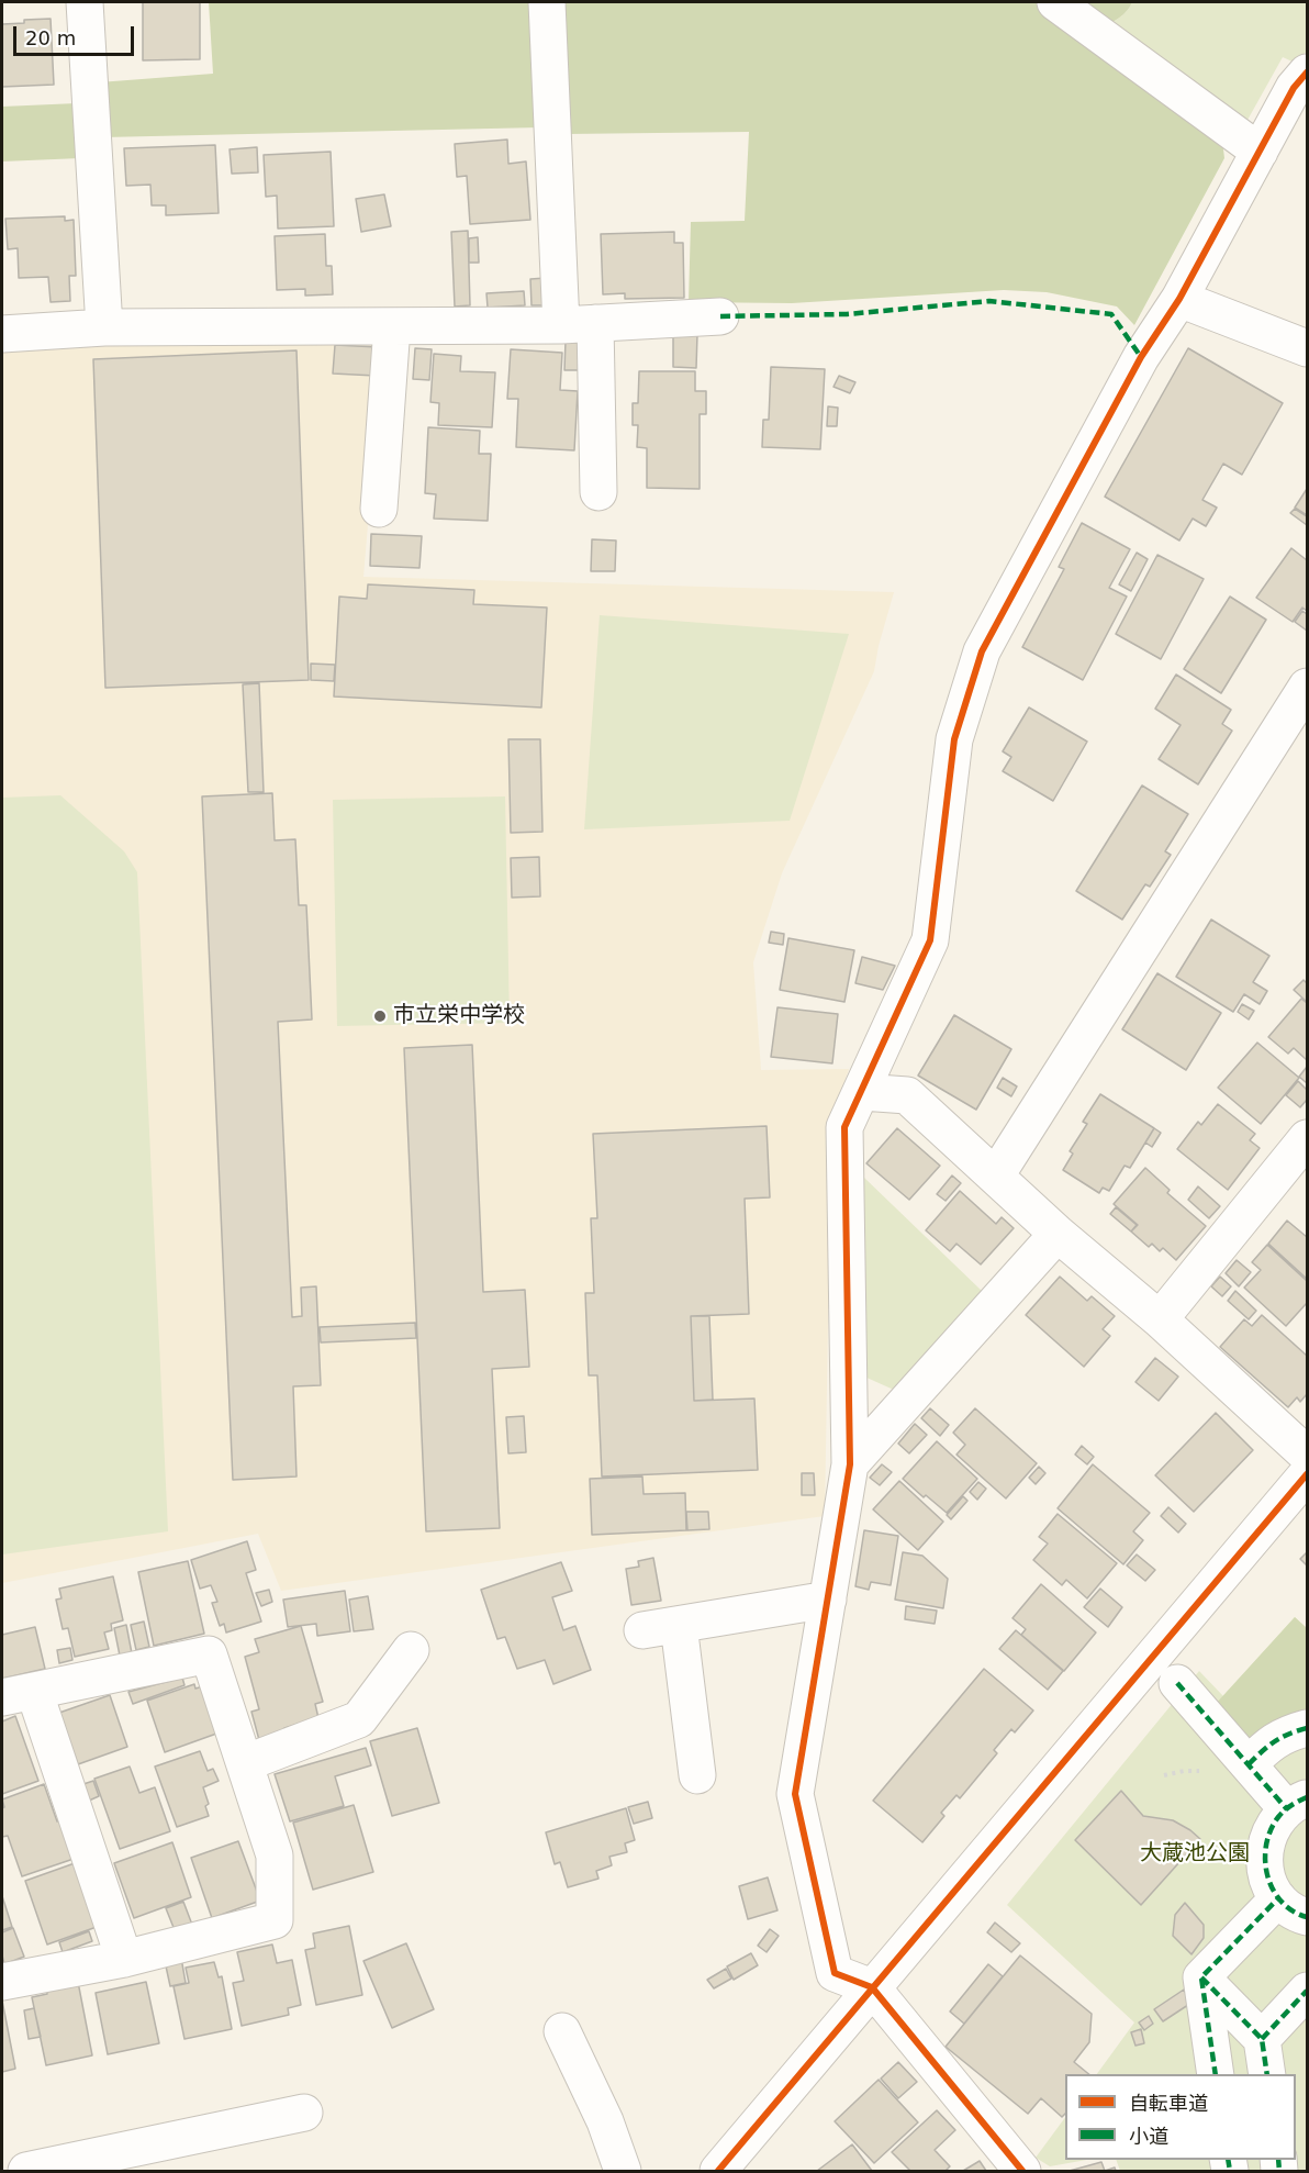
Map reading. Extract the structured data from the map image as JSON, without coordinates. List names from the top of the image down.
{
  "parks": ["大蔵池公園"],
  "places": ["市立栄中学校"],
  "legend": ["自転車道", "小道"],
  "scale_bar": "20 m"
}
